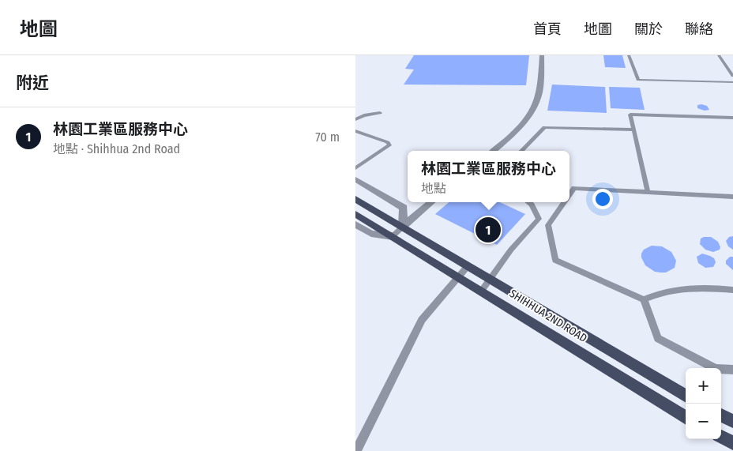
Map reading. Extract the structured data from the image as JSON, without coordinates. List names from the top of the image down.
{
  "streets": {
    "main road": ["SHIHHUA 2ND ROAD"]
  },
  "page": {
    "header": "地圖",
    "nav": [
      "首頁",
      "地圖",
      "關於",
      "聯絡"
    ],
    "heading": "附近",
    "list": [
      {
        "mark": "1",
        "name": "林園工業區服務中心",
        "note": "地點 · Shihhua 2nd Road",
        "value": "70 m"
      }
    ],
    "popup": ["林園工業區服務中心", "地點"],
    "pins": "1",
    "map_buttons": ["+", "−"]
  }
}
